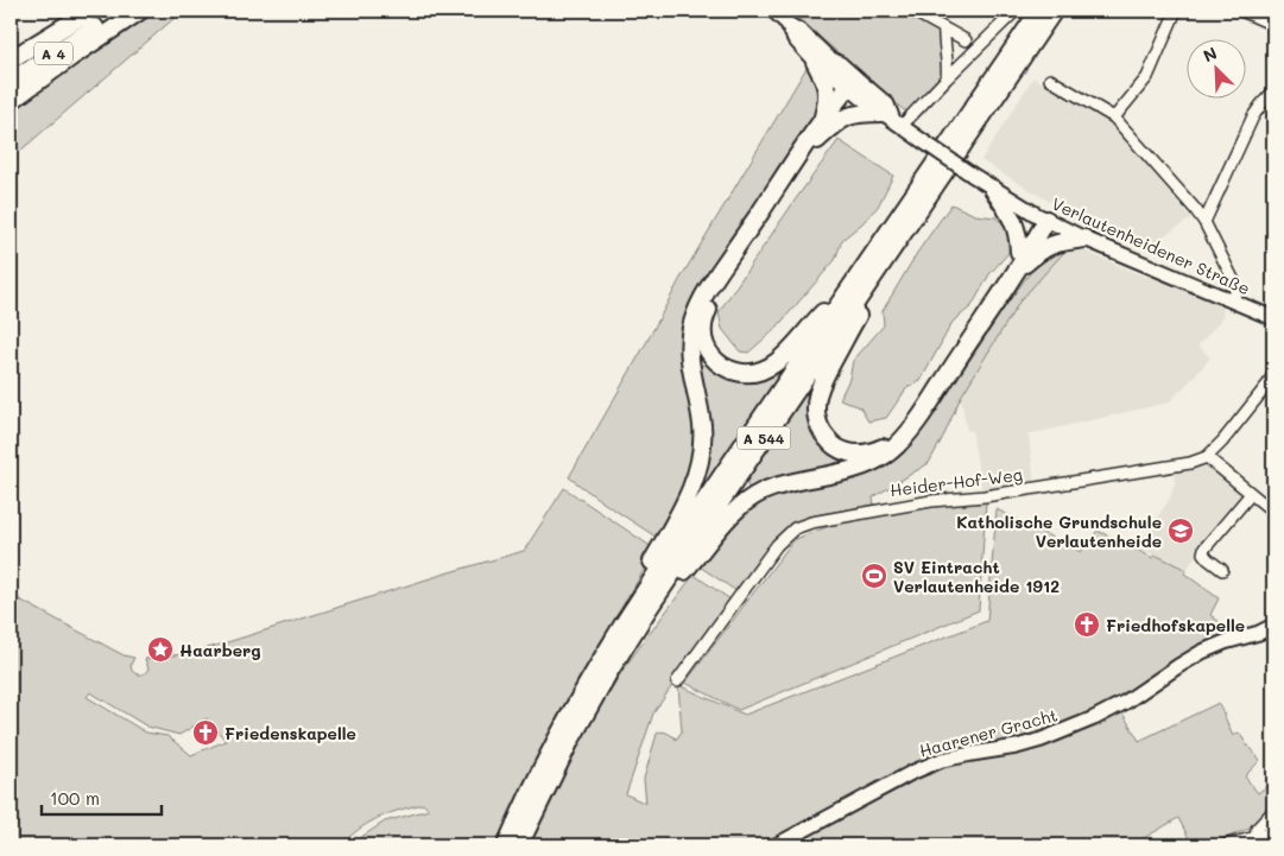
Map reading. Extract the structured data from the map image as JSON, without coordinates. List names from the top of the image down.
{
  "streets": {
    "highway": ["A 4", "A 544"],
    "main road": ["Verlautenheidener Straße", "Haarener Gracht"],
    "street": ["Heider-Hof-Weg"]
  },
  "places": {
    "school or university": ["Katholische Grundschule Verlautenheide"],
    "sports": ["SV Eintracht Verlautenheide 1912"],
    "church": ["Friedhofskapelle", "Friedenskapelle"],
    "place": ["Haarberg"]
  },
  "scale_bar": "100 m",
  "north": "top left"
}
